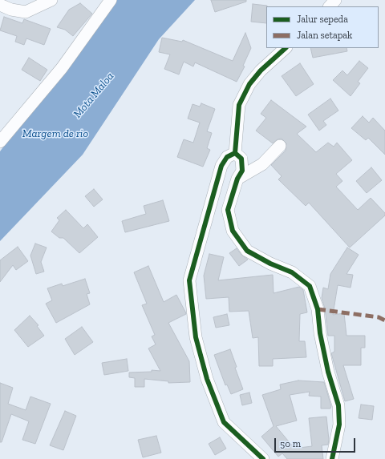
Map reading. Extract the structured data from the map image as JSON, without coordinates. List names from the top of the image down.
{
  "water": ["Mota Maloa", "Margem de rio"],
  "legend": ["Jalur sepeda", "Jalan setapak"],
  "scale_bar": "50 m"
}
